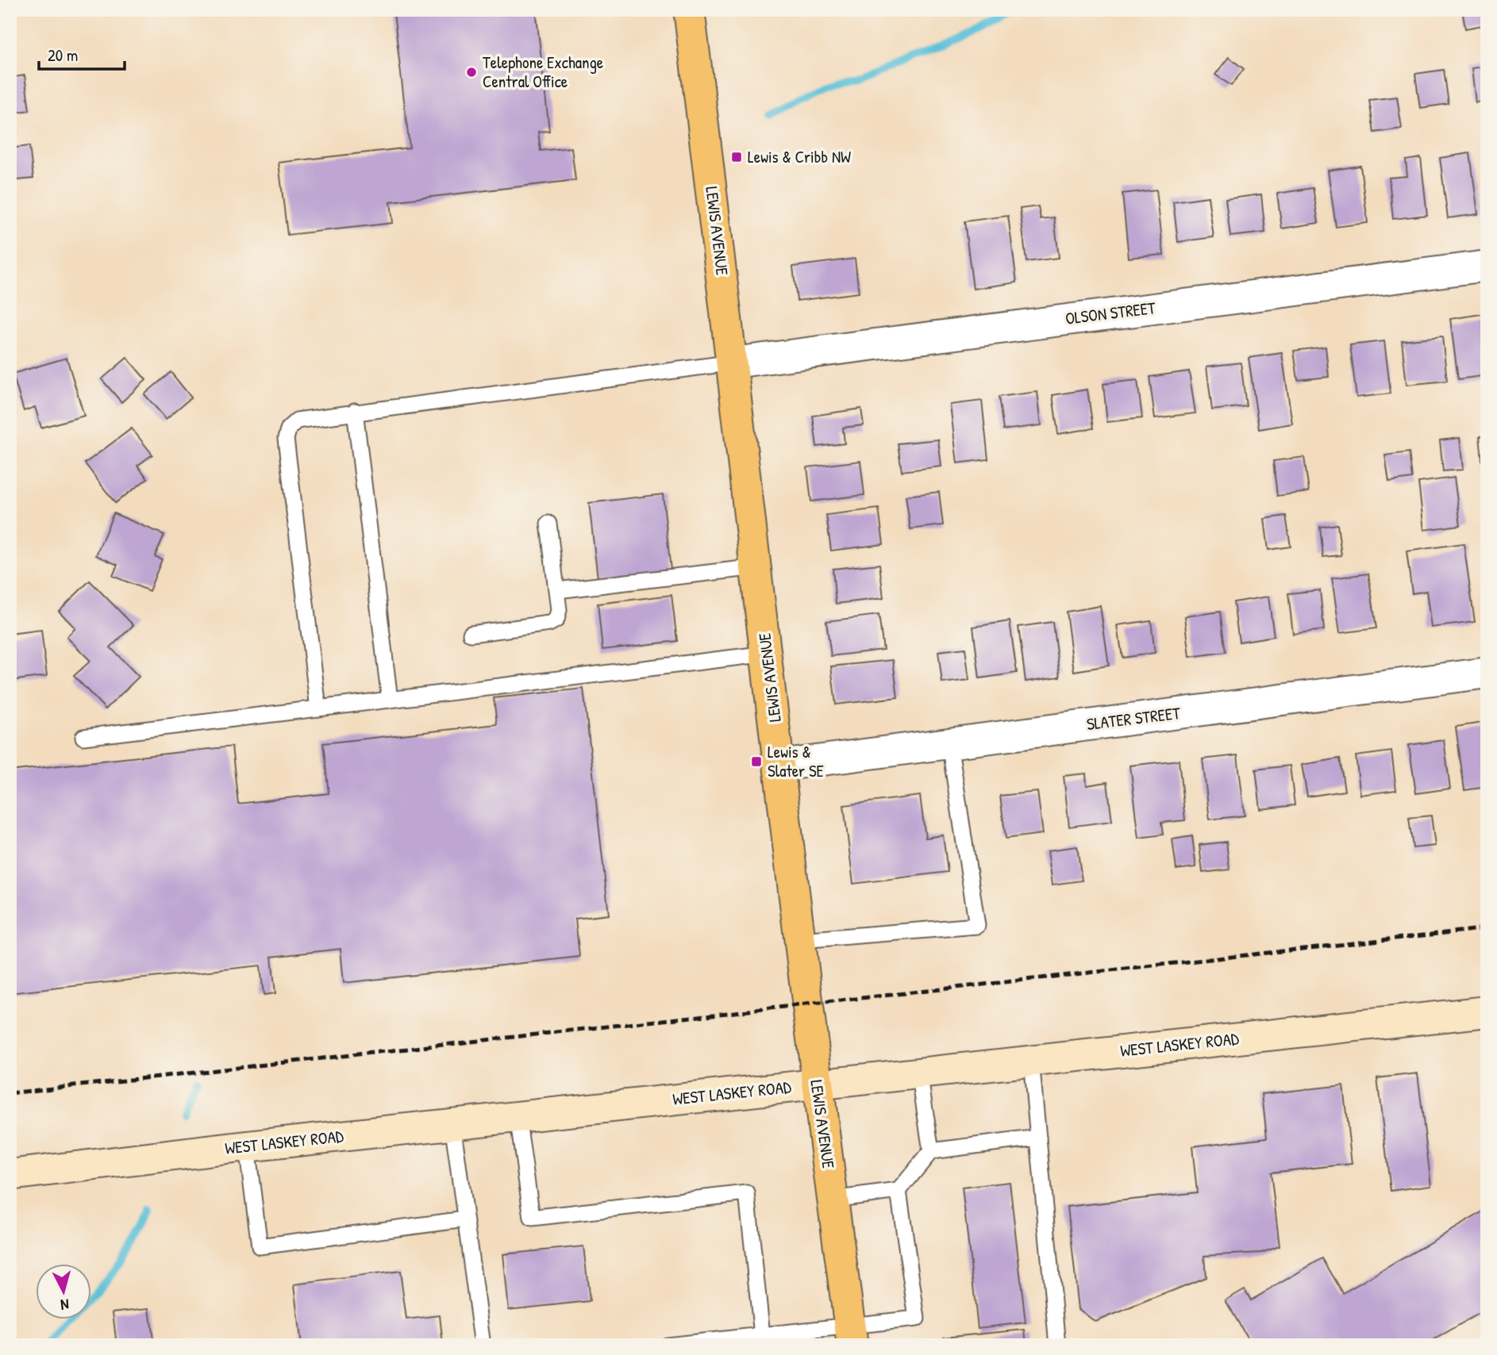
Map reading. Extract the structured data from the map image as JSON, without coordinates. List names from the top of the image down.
{
  "streets": {
    "main road": ["LEWIS AVENUE", "WEST LASKEY ROAD"],
    "street": ["OLSON STREET", "SLATER STREET"]
  },
  "crossings": [
    ["LEWIS AVENUE", "OLSON STREET"],
    ["LEWIS AVENUE", "SLATER STREET"],
    ["LEWIS AVENUE", "WEST LASKEY ROAD"]
  ],
  "places": {
    "other": ["Telephone Exchange Central Office"],
    "transit": ["Lewis & Cribb NW", "Lewis & Slater SE"]
  },
  "scale_bar": "20 m",
  "north": "bottom"
}
